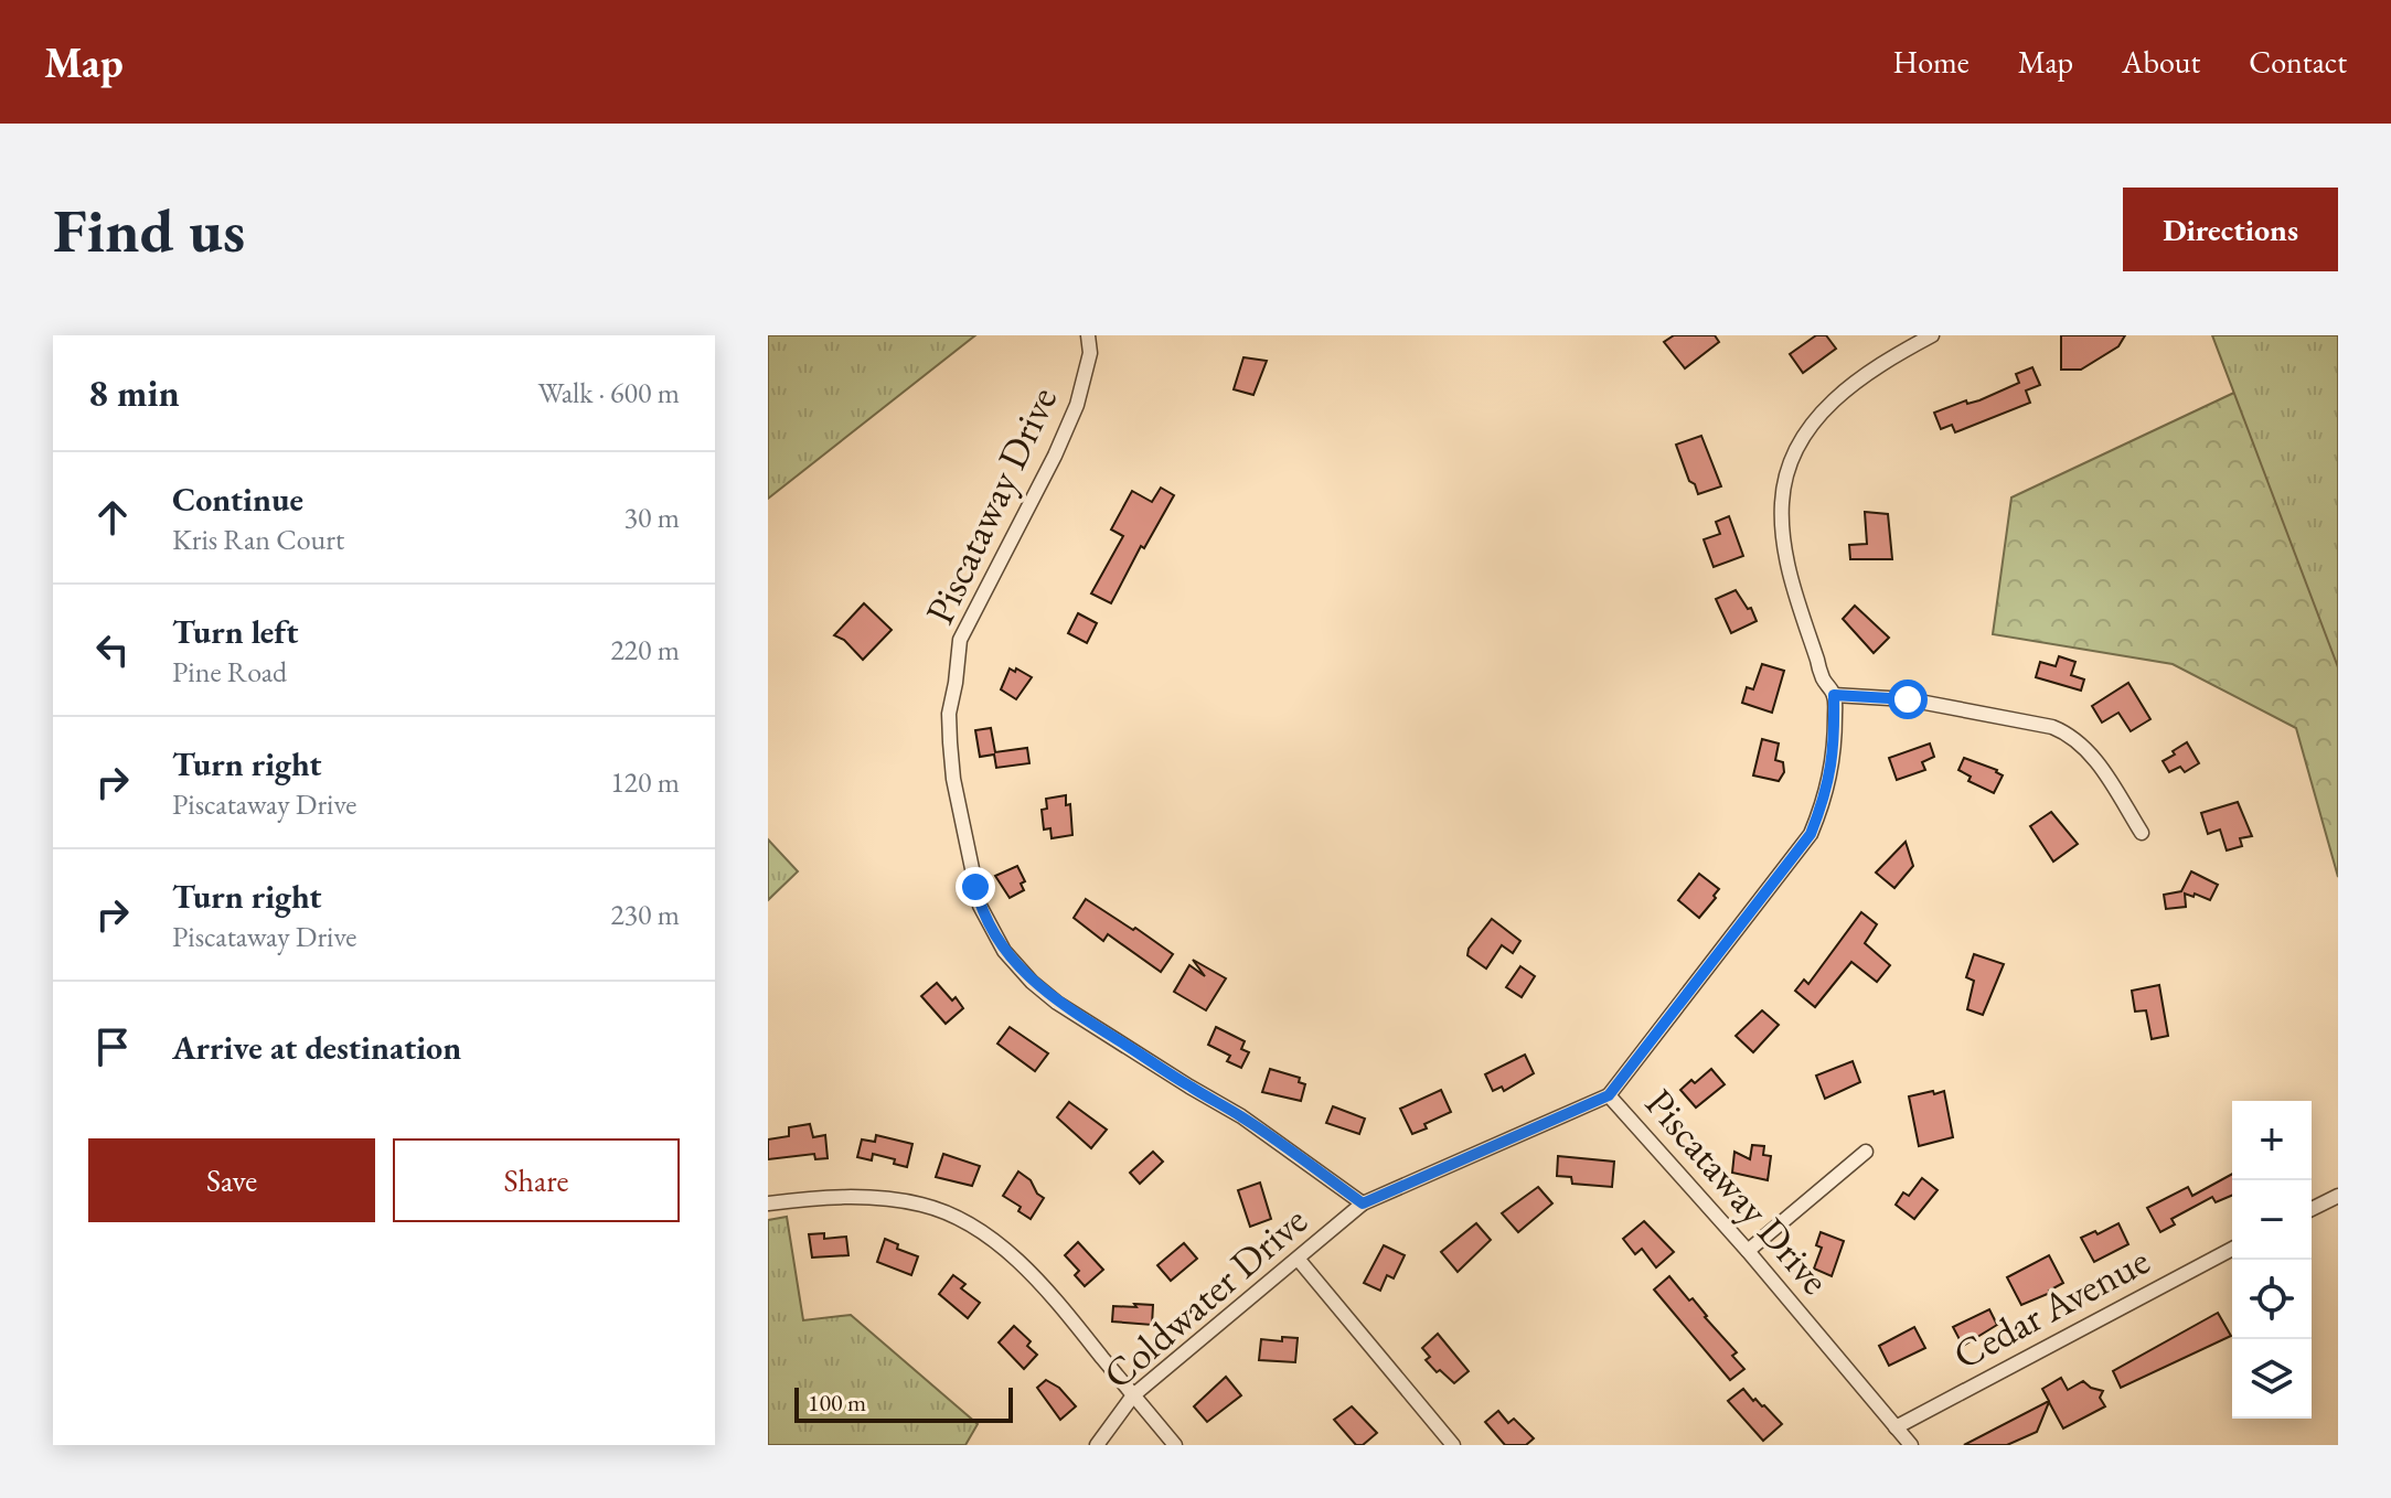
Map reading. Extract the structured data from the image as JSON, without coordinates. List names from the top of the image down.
{
  "streets": {
    "street": ["Piscataway Drive", "Coldwater Drive", "Cedar Avenue"]
  },
  "crossings": [
    ["Piscataway Drive", "Coldwater Drive"],
    ["Piscataway Drive", "Cedar Avenue"]
  ],
  "scale_bar": "100 m",
  "page": {
    "header": "Map",
    "nav": [
      "Home",
      "Map",
      "About",
      "Contact"
    ],
    "buttons": [
      "Directions",
      ["Save", "Share"]
    ],
    "title": "Find us",
    "heading": ["8 min", "Walk · 600 m"],
    "list": [
      ["Continue", "Kris Ran Court", "30 m"],
      ["Turn left", "Pine Road", "220 m"],
      ["Turn right", "Piscataway Drive", "120 m"],
      ["Turn right", "Piscataway Drive", "230 m"],
      "Arrive at destination"
    ],
    "map_buttons": ["+", "−"],
    "scale": "100 m"
  }
}
